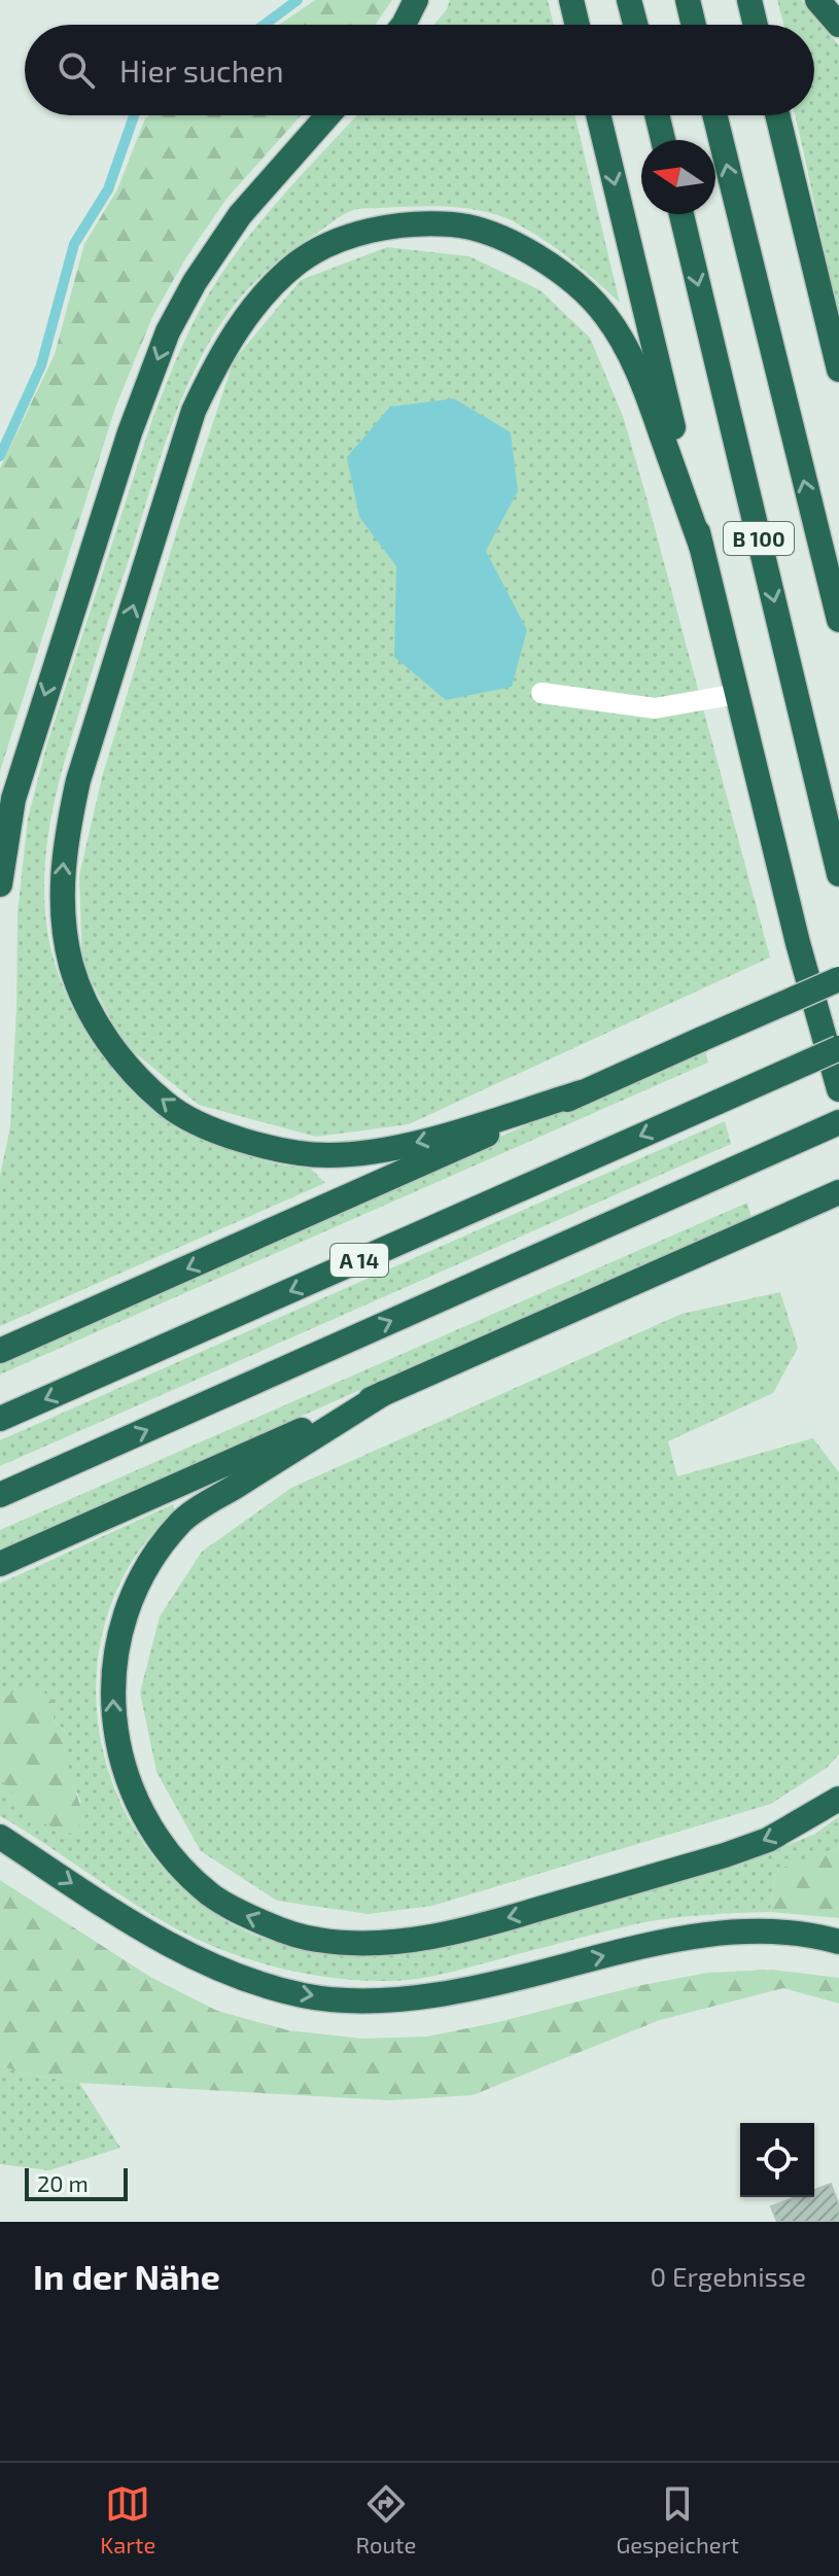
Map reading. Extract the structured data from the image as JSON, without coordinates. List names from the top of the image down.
{
  "streets": {
    "highway": ["B 100", "A 14"]
  },
  "scale_bar": "20 m",
  "north": "left",
  "page": {
    "search": "Hier suchen",
    "scale": "20 m",
    "heading": ["In der Nähe", "0 Ergebnisse"],
    "nav": ["Karte", "Route", "Gespeichert"]
  }
}
